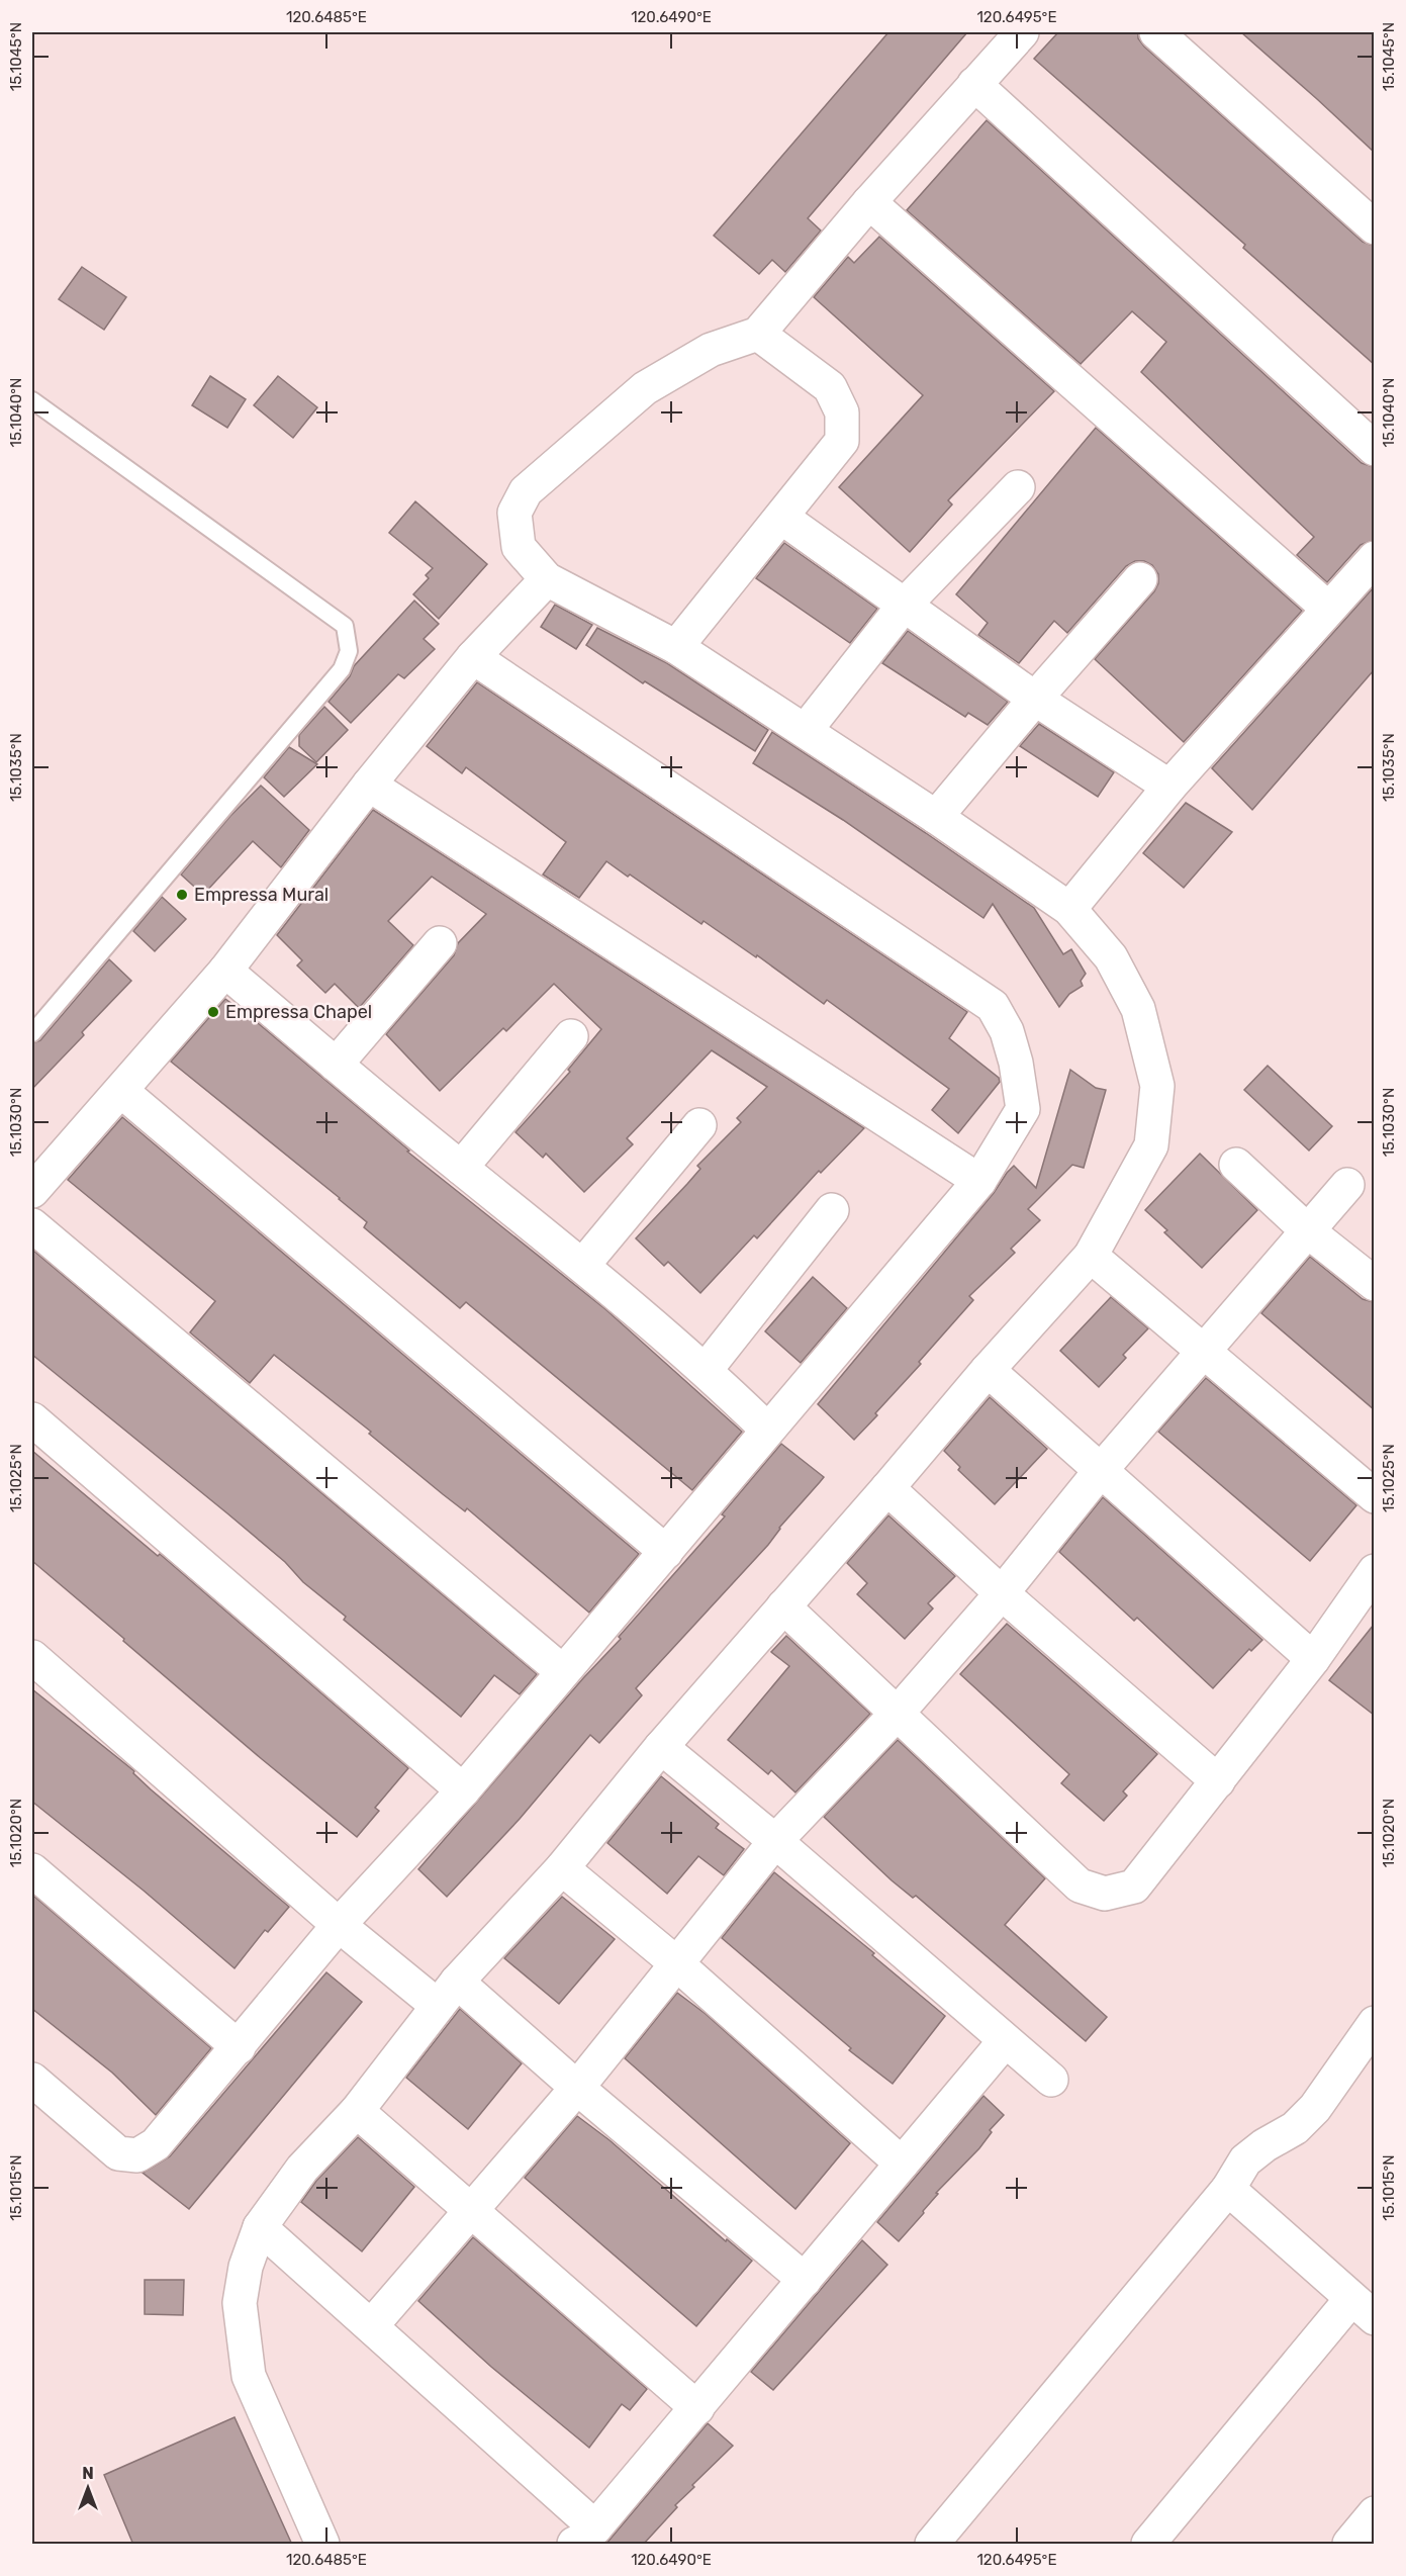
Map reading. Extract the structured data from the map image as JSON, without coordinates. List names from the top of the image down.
{
  "places": ["Empressa Mural", "Empressa Chapel"],
  "north": "top",
  "coordinates": [
    "120.6485°E",
    "120.6490°E",
    "120.6495°E",
    "15.1045°N",
    "15.1040°N",
    "15.1035°N",
    "15.1030°N",
    "15.1025°N",
    "15.1020°N",
    "15.1015°N"
  ]
}
